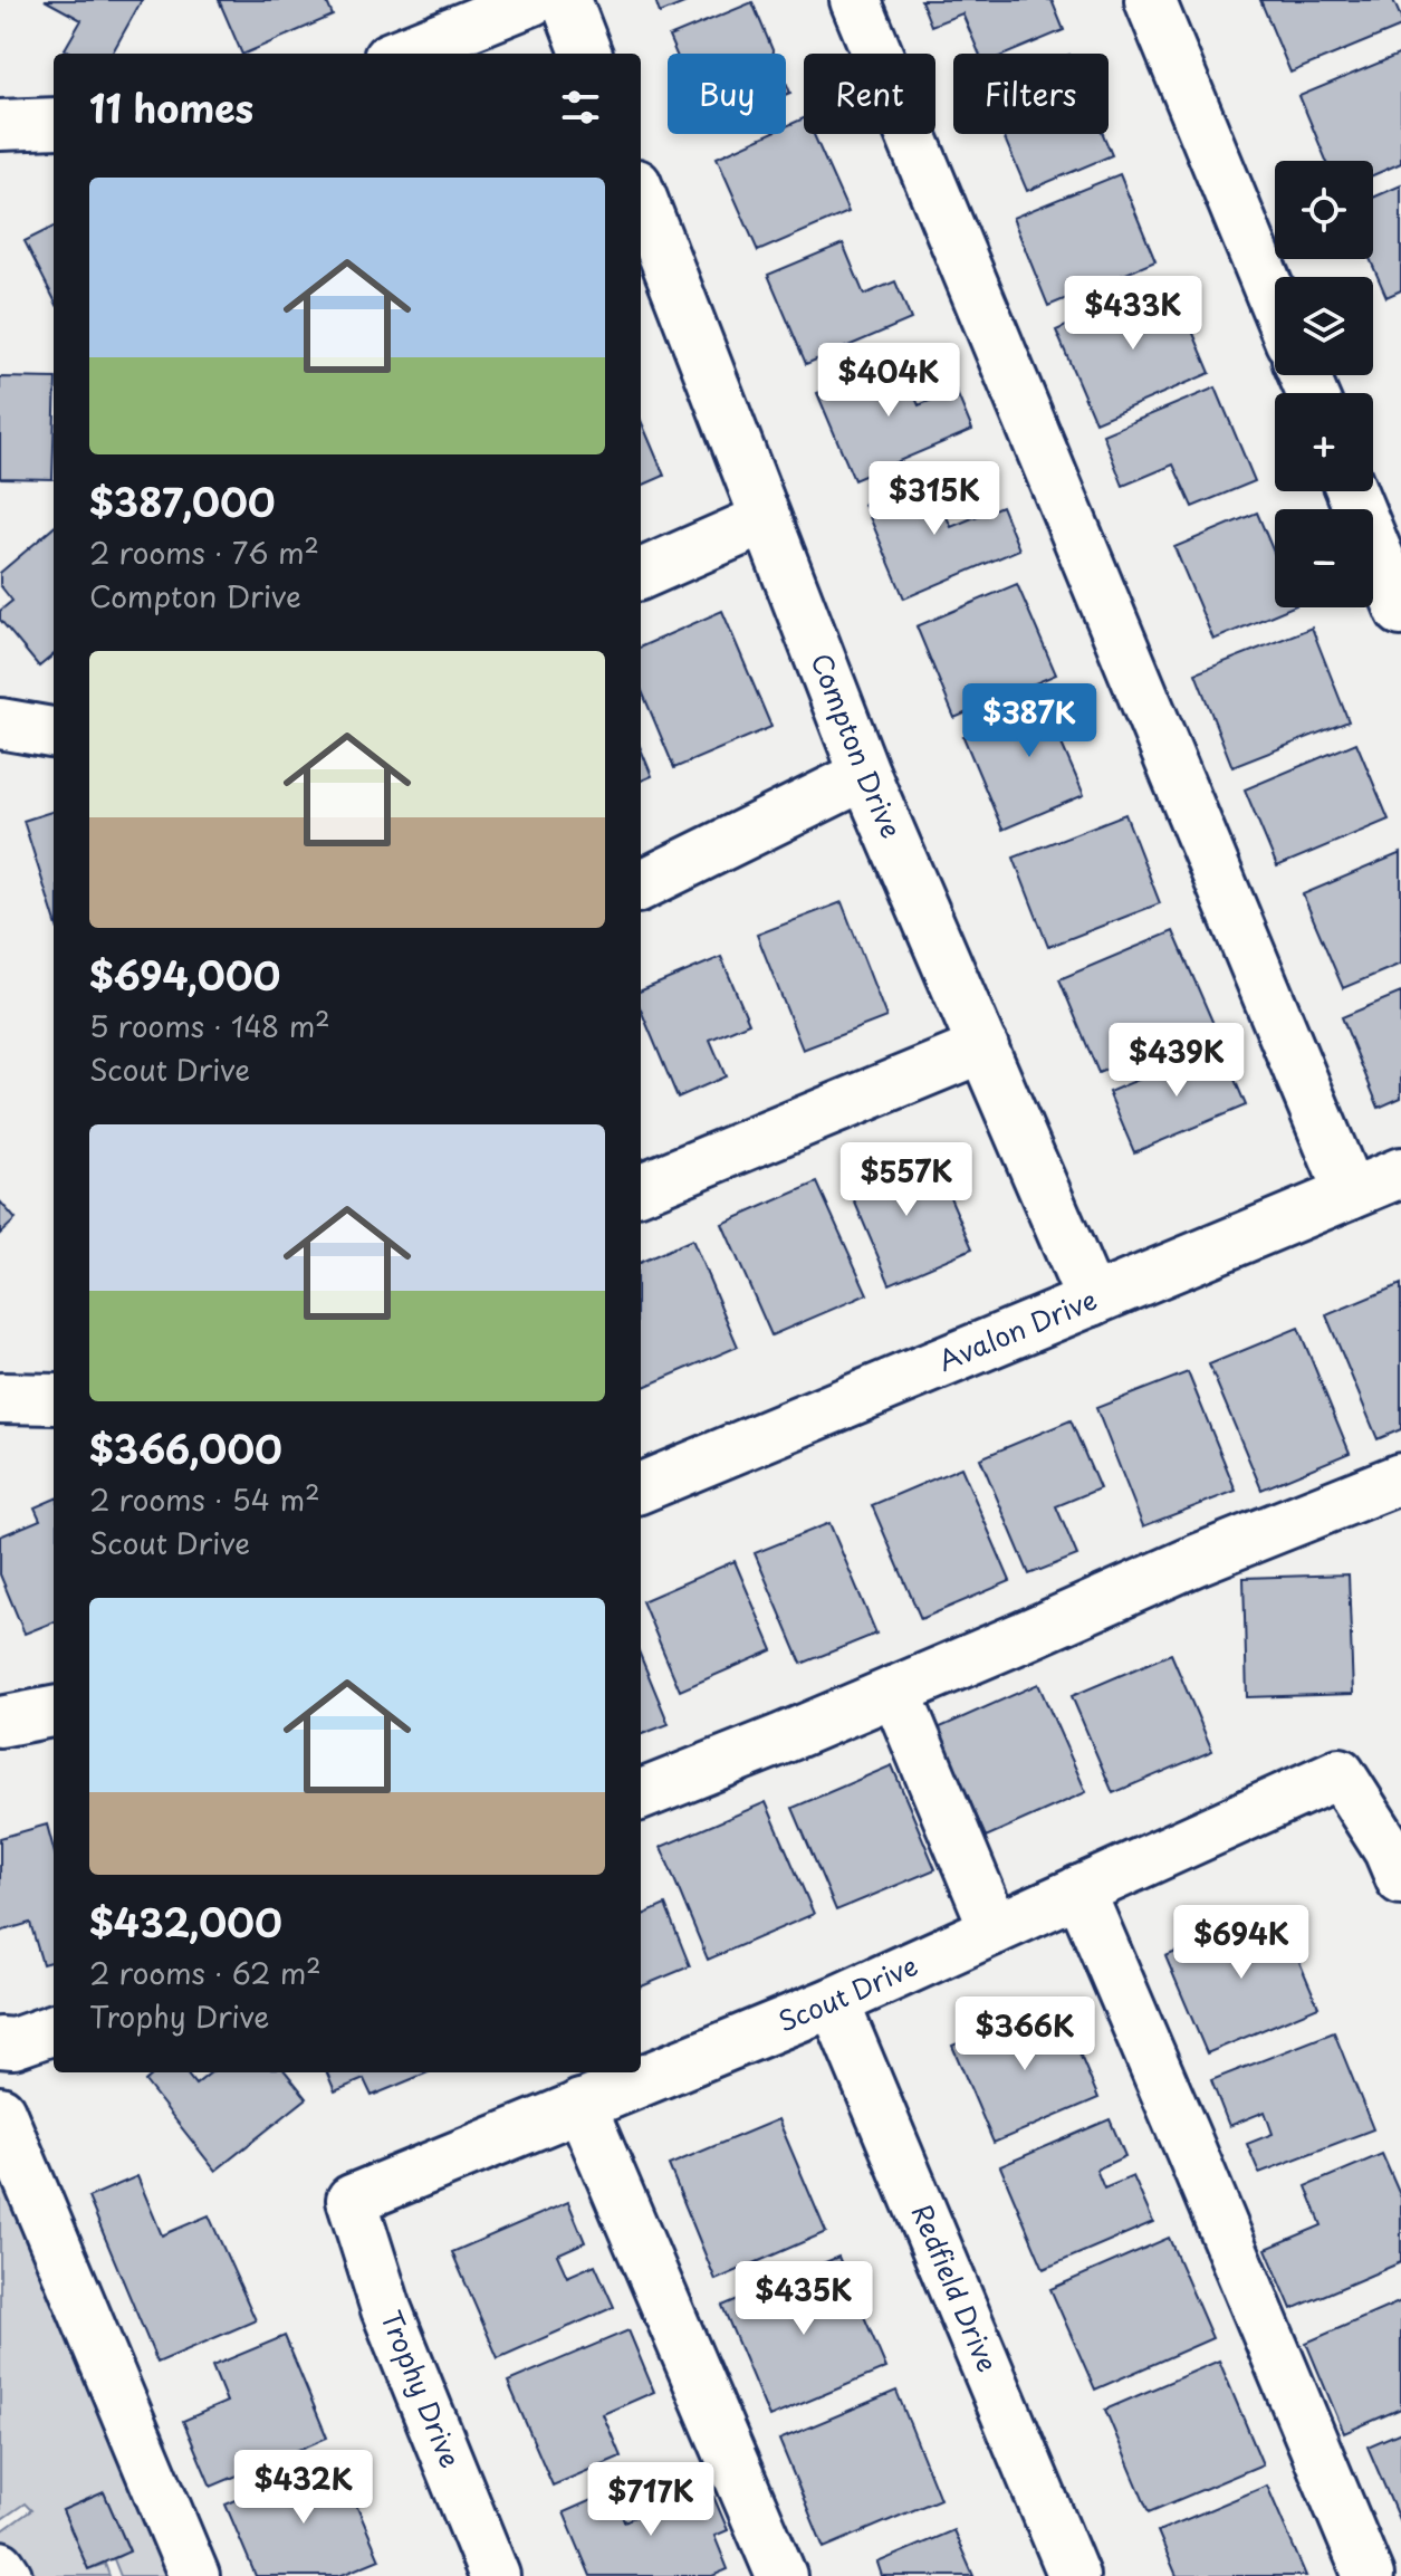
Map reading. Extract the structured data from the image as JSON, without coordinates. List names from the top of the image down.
{
  "streets": {
    "street": [
      "Compton Drive",
      "Avalon Drive",
      "Scout Drive",
      "Redfield Drive",
      "Trophy Drive"
    ]
  },
  "crossings": [
    ["Compton Drive", "Avalon Drive"],
    ["Scout Drive", "Redfield Drive"],
    ["Scout Drive", "Trophy Drive"]
  ],
  "page": {
    "chip": ["Buy", "Rent", "Filters"],
    "heading": "11 homes",
    "map_buttons": ["+", "−"],
    "list": [
      {
        "name": "$387,000",
        "note": "2 rooms · 76 m² · Compton Drive"
      },
      {
        "name": "$694,000",
        "note": "5 rooms · 148 m² · Scout Drive"
      },
      {
        "name": "$366,000",
        "note": "2 rooms · 54 m² · Scout Drive"
      },
      {
        "name": "$432,000",
        "note": "2 rooms · 62 m² · Trophy Drive"
      }
    ],
    "price": [
      "$433K",
      "$404K",
      "$315K",
      "$387K",
      "$439K",
      "$557K",
      "$694K",
      "$366K",
      "$435K",
      "$432K",
      "$717K"
    ]
  }
}
